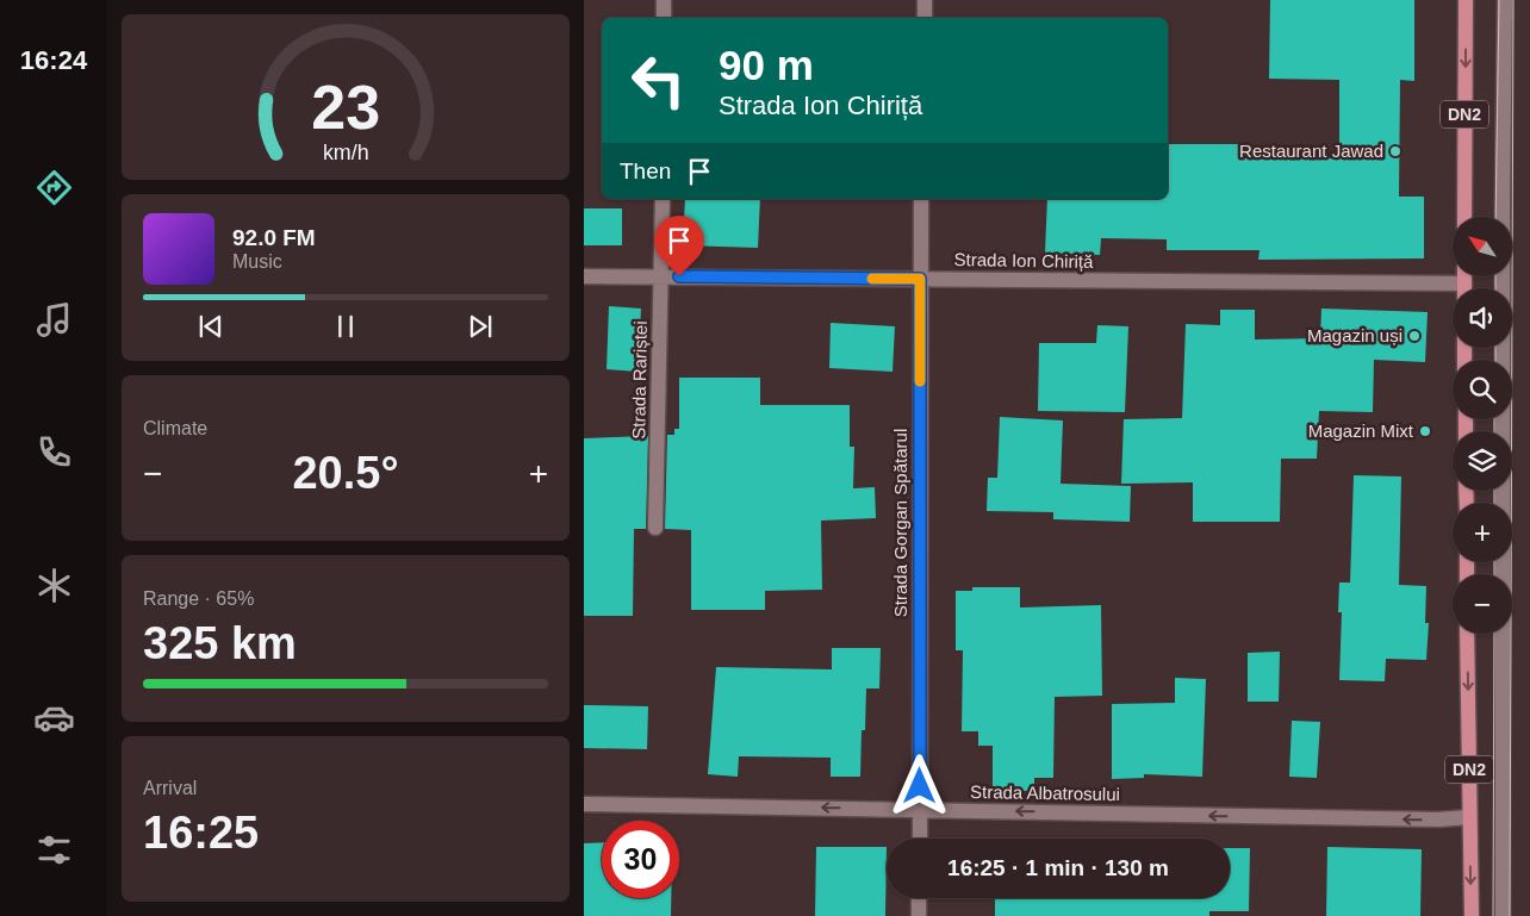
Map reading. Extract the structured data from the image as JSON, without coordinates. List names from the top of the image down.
{
  "streets": {
    "main road": ["DN2"],
    "street": [
      "Strada Ion Chiriță",
      "Strada Rariștei",
      "Strada Gorgan Spătarul",
      "Strada Albatrosului"
    ]
  },
  "crossings": [
    ["DN2", "Strada Albatrosului"],
    ["Strada Ion Chiriță", "Strada Rariștei"],
    ["Strada Ion Chiriță", "Strada Gorgan Spătarul"],
    ["Strada Gorgan Spătarul", "Strada Albatrosului"]
  ],
  "one_way": ["Strada Albatrosului"],
  "places": ["Restaurant Jawad", "Magazin uși", "Magazin Mixt"],
  "north": "top left",
  "page": {
    "tabs": "16:24",
    "turn": ["90 m", "Strada Ion Chiriță"],
    "then": "Then",
    "song": ["92.0 FM", "Music"],
    "map_buttons": ["+", "−"],
    "tile": [
      "Climate",
      ["Range · 65%", "325 km"],
      ["Arrival", "16:25"]
    ],
    "heat": ["−", "20.5°", "+"],
    "limit": "30",
    "trip": "16:25 · 1 min · 130 m",
    "gauge": ["23", "km/h"]
  }
}
